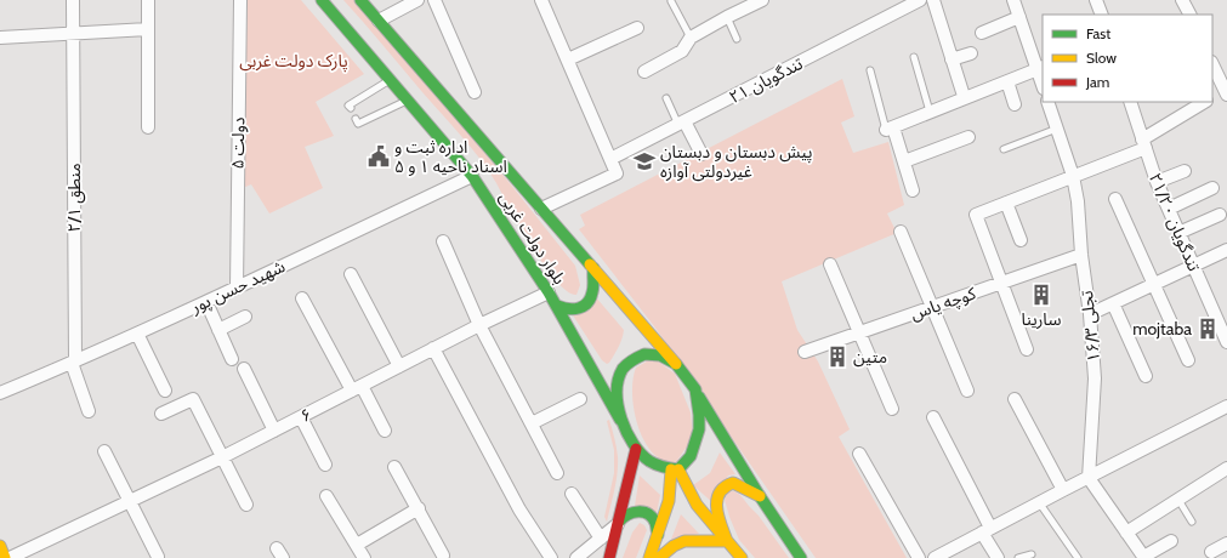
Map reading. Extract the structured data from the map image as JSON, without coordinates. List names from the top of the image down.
{
  "streets": {
    "main road": ["بلوار دولت غربی"],
    "street": [
      "۲۱ تندگویان",
      "۵ دولت",
      "منطق ۲/۱",
      "۲۱/۲۰ تندگویان",
      "شهید حسن پور",
      "کوچه یاس",
      "۱۶/۳ تجلی",
      "۶"
    ]
  },
  "crossings": [
    ["۵ دولت", "شهید حسن پور"],
    ["منطق ۲/۱", "شهید حسن پور"],
    ["بلوار دولت غربی", "شهید حسن پور"],
    ["بلوار دولت غربی", "۶"],
    ["کوچه یاس", "۱۶/۳ تجلی"]
  ],
  "parks": ["پارک دولت غربی"],
  "places": {
    "public building": ["اداره ثبت و اسناد ناحیه ۱ و ۵"],
    "school or university": ["پیش دبستان و دبستان غیردولتی آوازه"],
    "building": ["سارینا", "mojtaba", "متین"]
  },
  "legend": ["Fast", "Slow", "Jam"]
}
